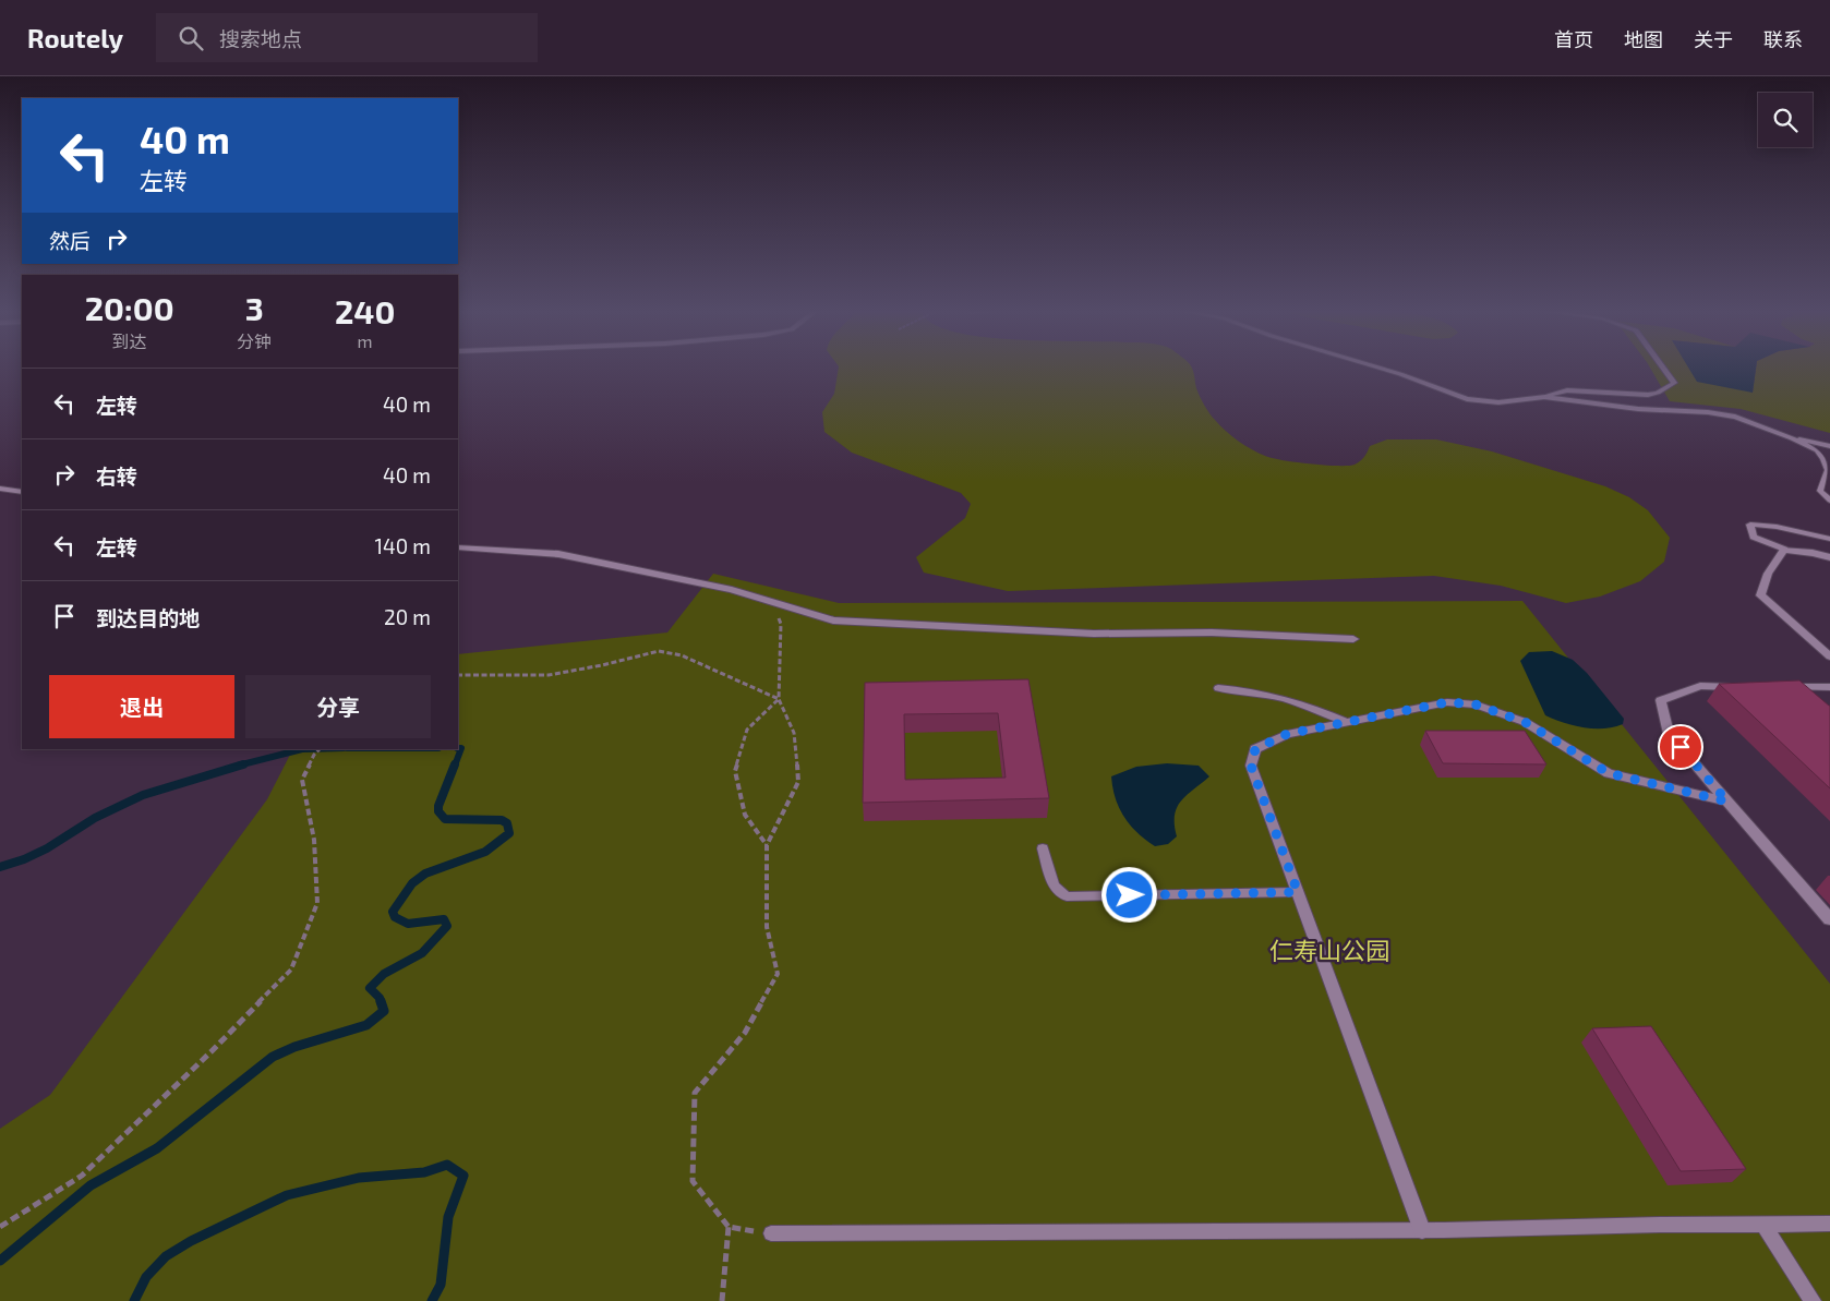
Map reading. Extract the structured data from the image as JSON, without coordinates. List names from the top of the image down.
{
  "parks": ["仁寿山公园"],
  "page": {
    "header": "Routely",
    "search": "搜索地点",
    "nav": [
      "首页",
      "地图",
      "关于",
      "联系"
    ],
    "turn": ["40 m", "左转"],
    "then": "然后",
    "eta": [
      "20:00",
      "到达",
      "3",
      "分钟",
      "240",
      "m"
    ],
    "list": [
      {
        "name": "左转",
        "value": "40 m"
      },
      {
        "name": "右转",
        "value": "40 m"
      },
      {
        "name": "左转",
        "value": "140 m"
      },
      {
        "name": "到达目的地",
        "value": "20 m"
      }
    ],
    "buttons": ["退出", "分享"]
  }
}
